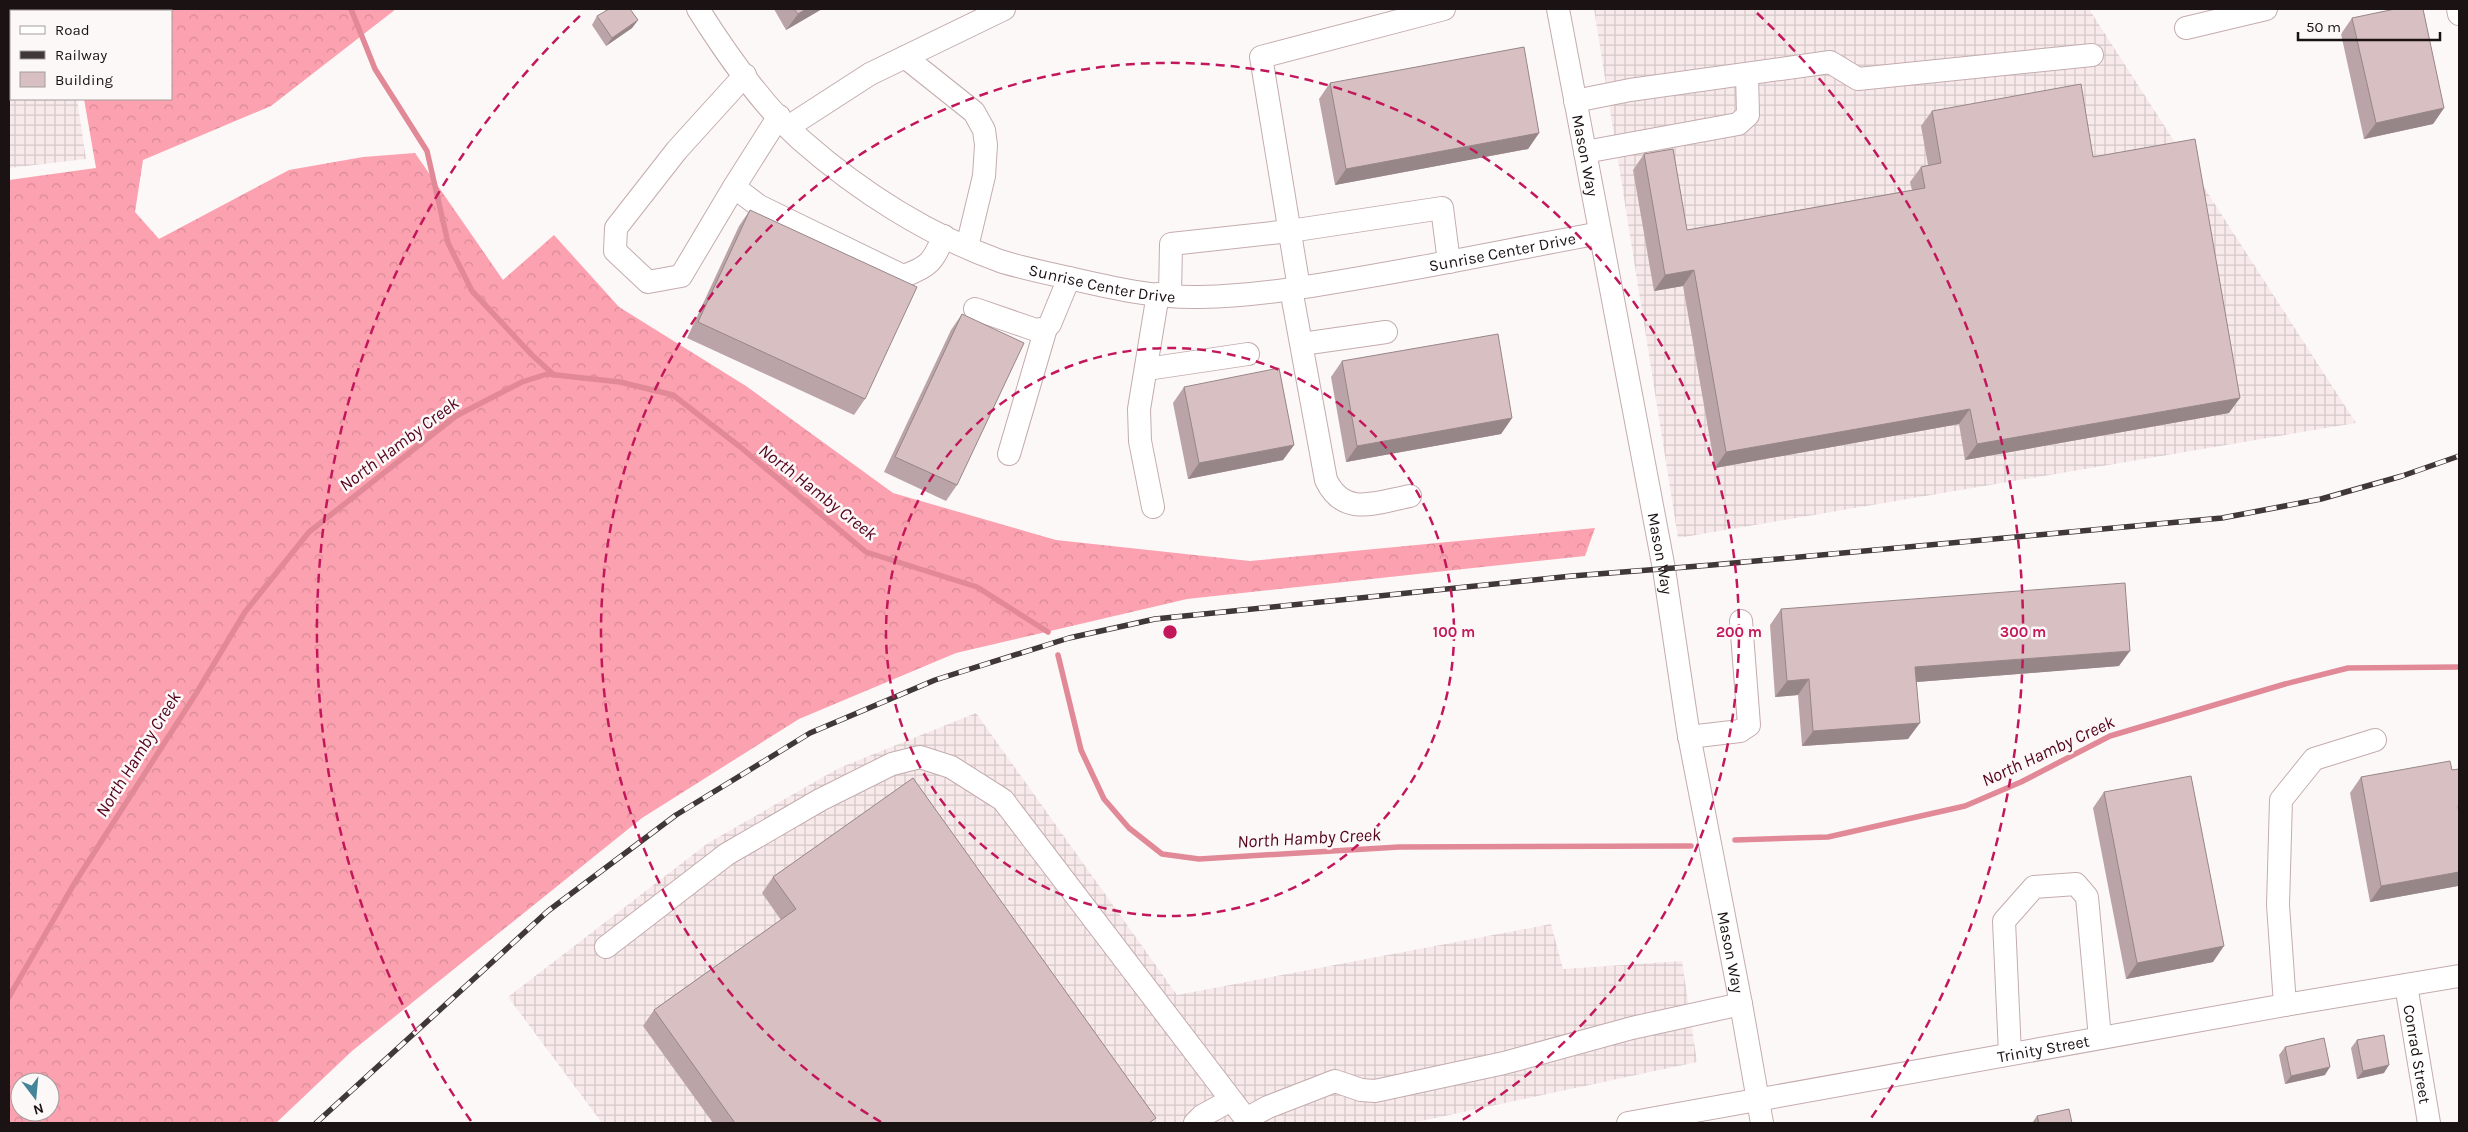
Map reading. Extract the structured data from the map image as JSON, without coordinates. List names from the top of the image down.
{
  "streets": {
    "street": [
      "Mason Way",
      "Sunrise Center Drive",
      "Trinity Street",
      "Conrad Street"
    ]
  },
  "crossings": [
    ["Mason Way", "Sunrise Center Drive"],
    ["Mason Way", "Trinity Street"],
    ["Trinity Street", "Conrad Street"]
  ],
  "water": ["North Hamby Creek"],
  "legend": ["Road", "Railway", "Building"],
  "scale_bar": "50 m",
  "north": "bottom",
  "rings": ["100 m", "200 m", "300 m"]
}
